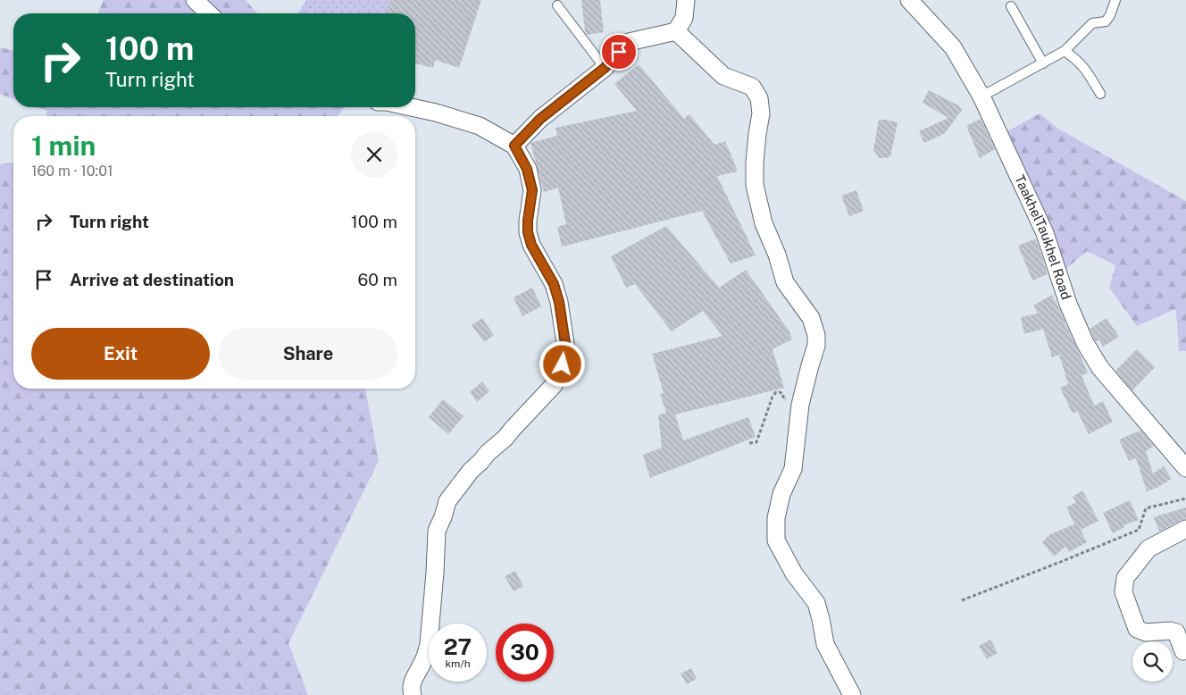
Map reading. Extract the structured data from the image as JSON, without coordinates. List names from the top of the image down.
{
  "streets": {
    "street": ["TaakhelTaukhel Road"]
  },
  "page": {
    "turn": ["100 m", "Turn right"],
    "heading": ["1 min", "160 m · 10:01"],
    "list": [
      {
        "name": "Turn right",
        "value": "100 m"
      },
      {
        "name": "Arrive at destination",
        "value": "60 m"
      }
    ],
    "buttons": ["Exit", "Share"],
    "speed": "27 km/h",
    "limit": "30"
  }
}
